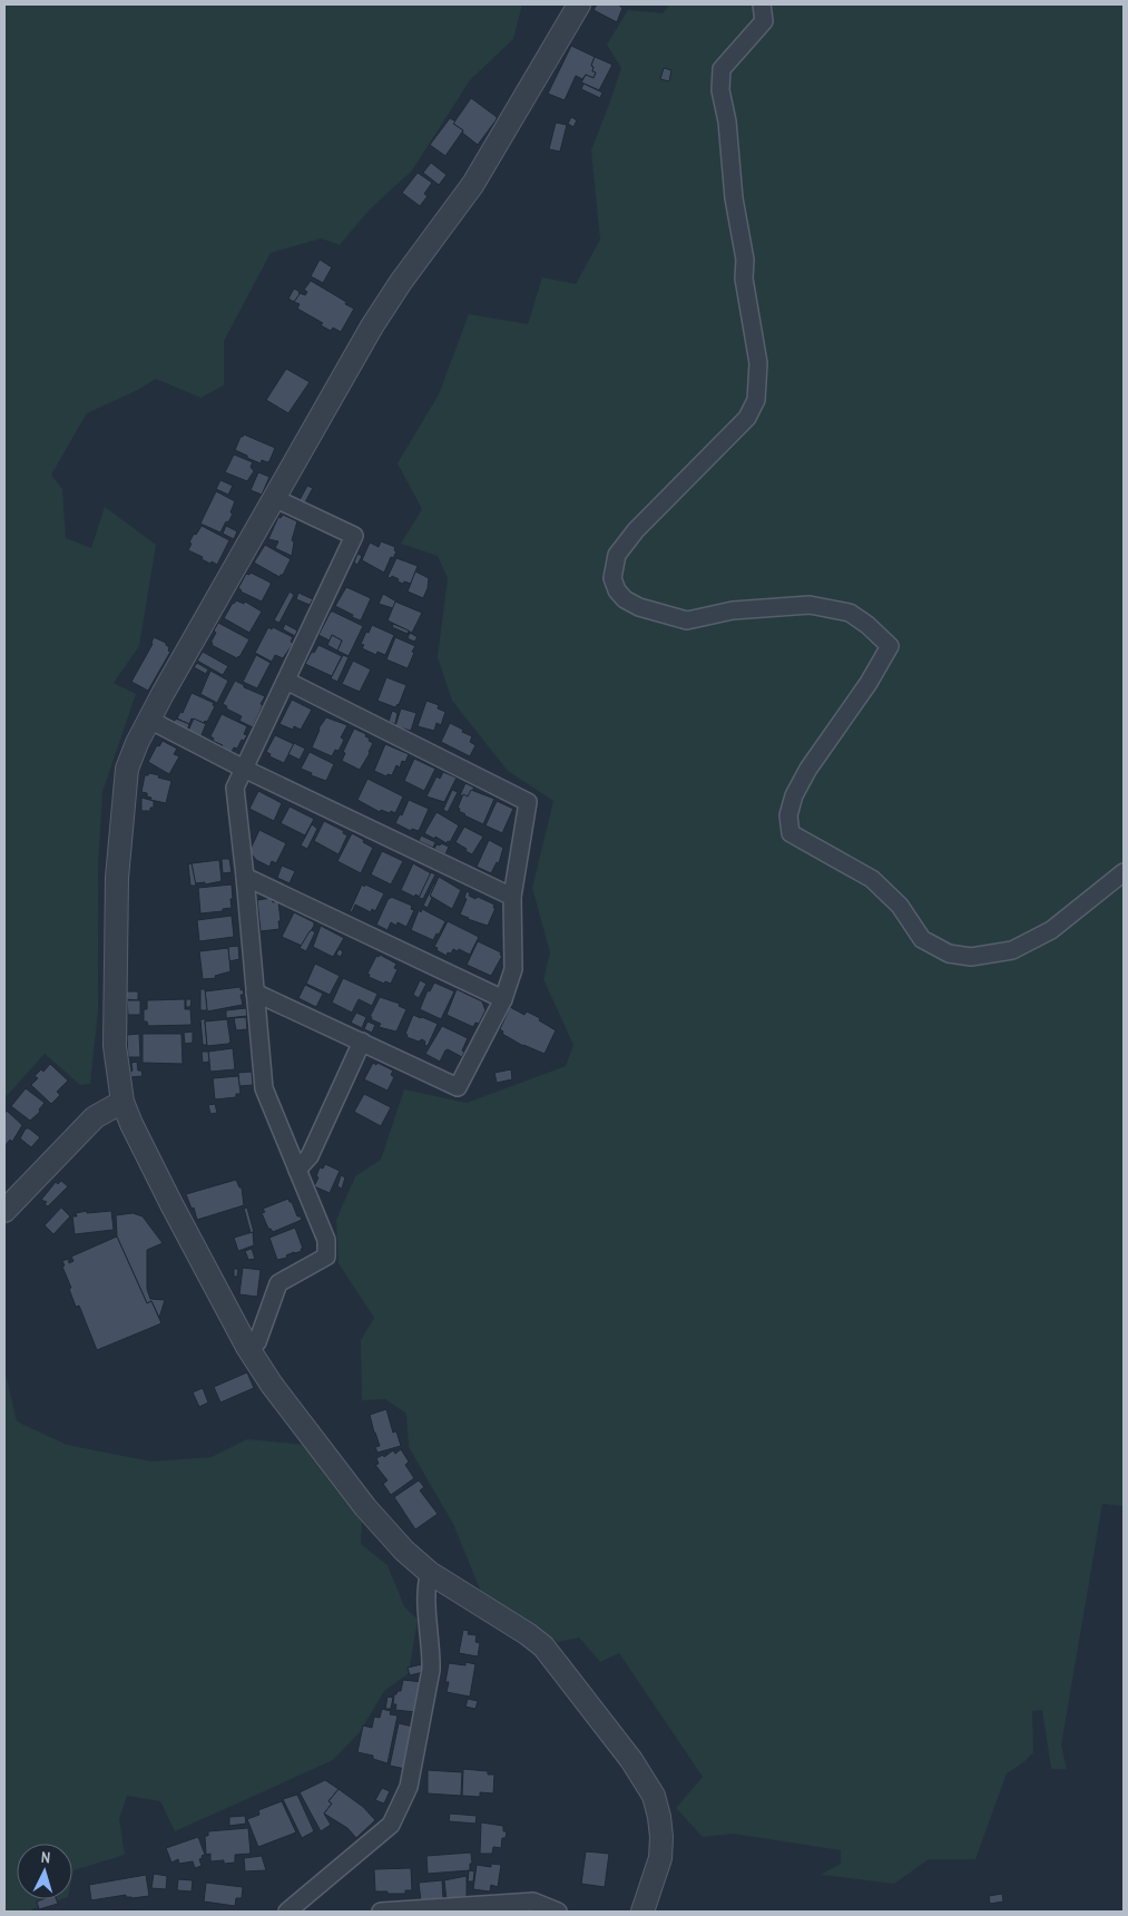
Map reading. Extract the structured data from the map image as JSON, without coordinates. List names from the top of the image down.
{
  "north": "top"
}
